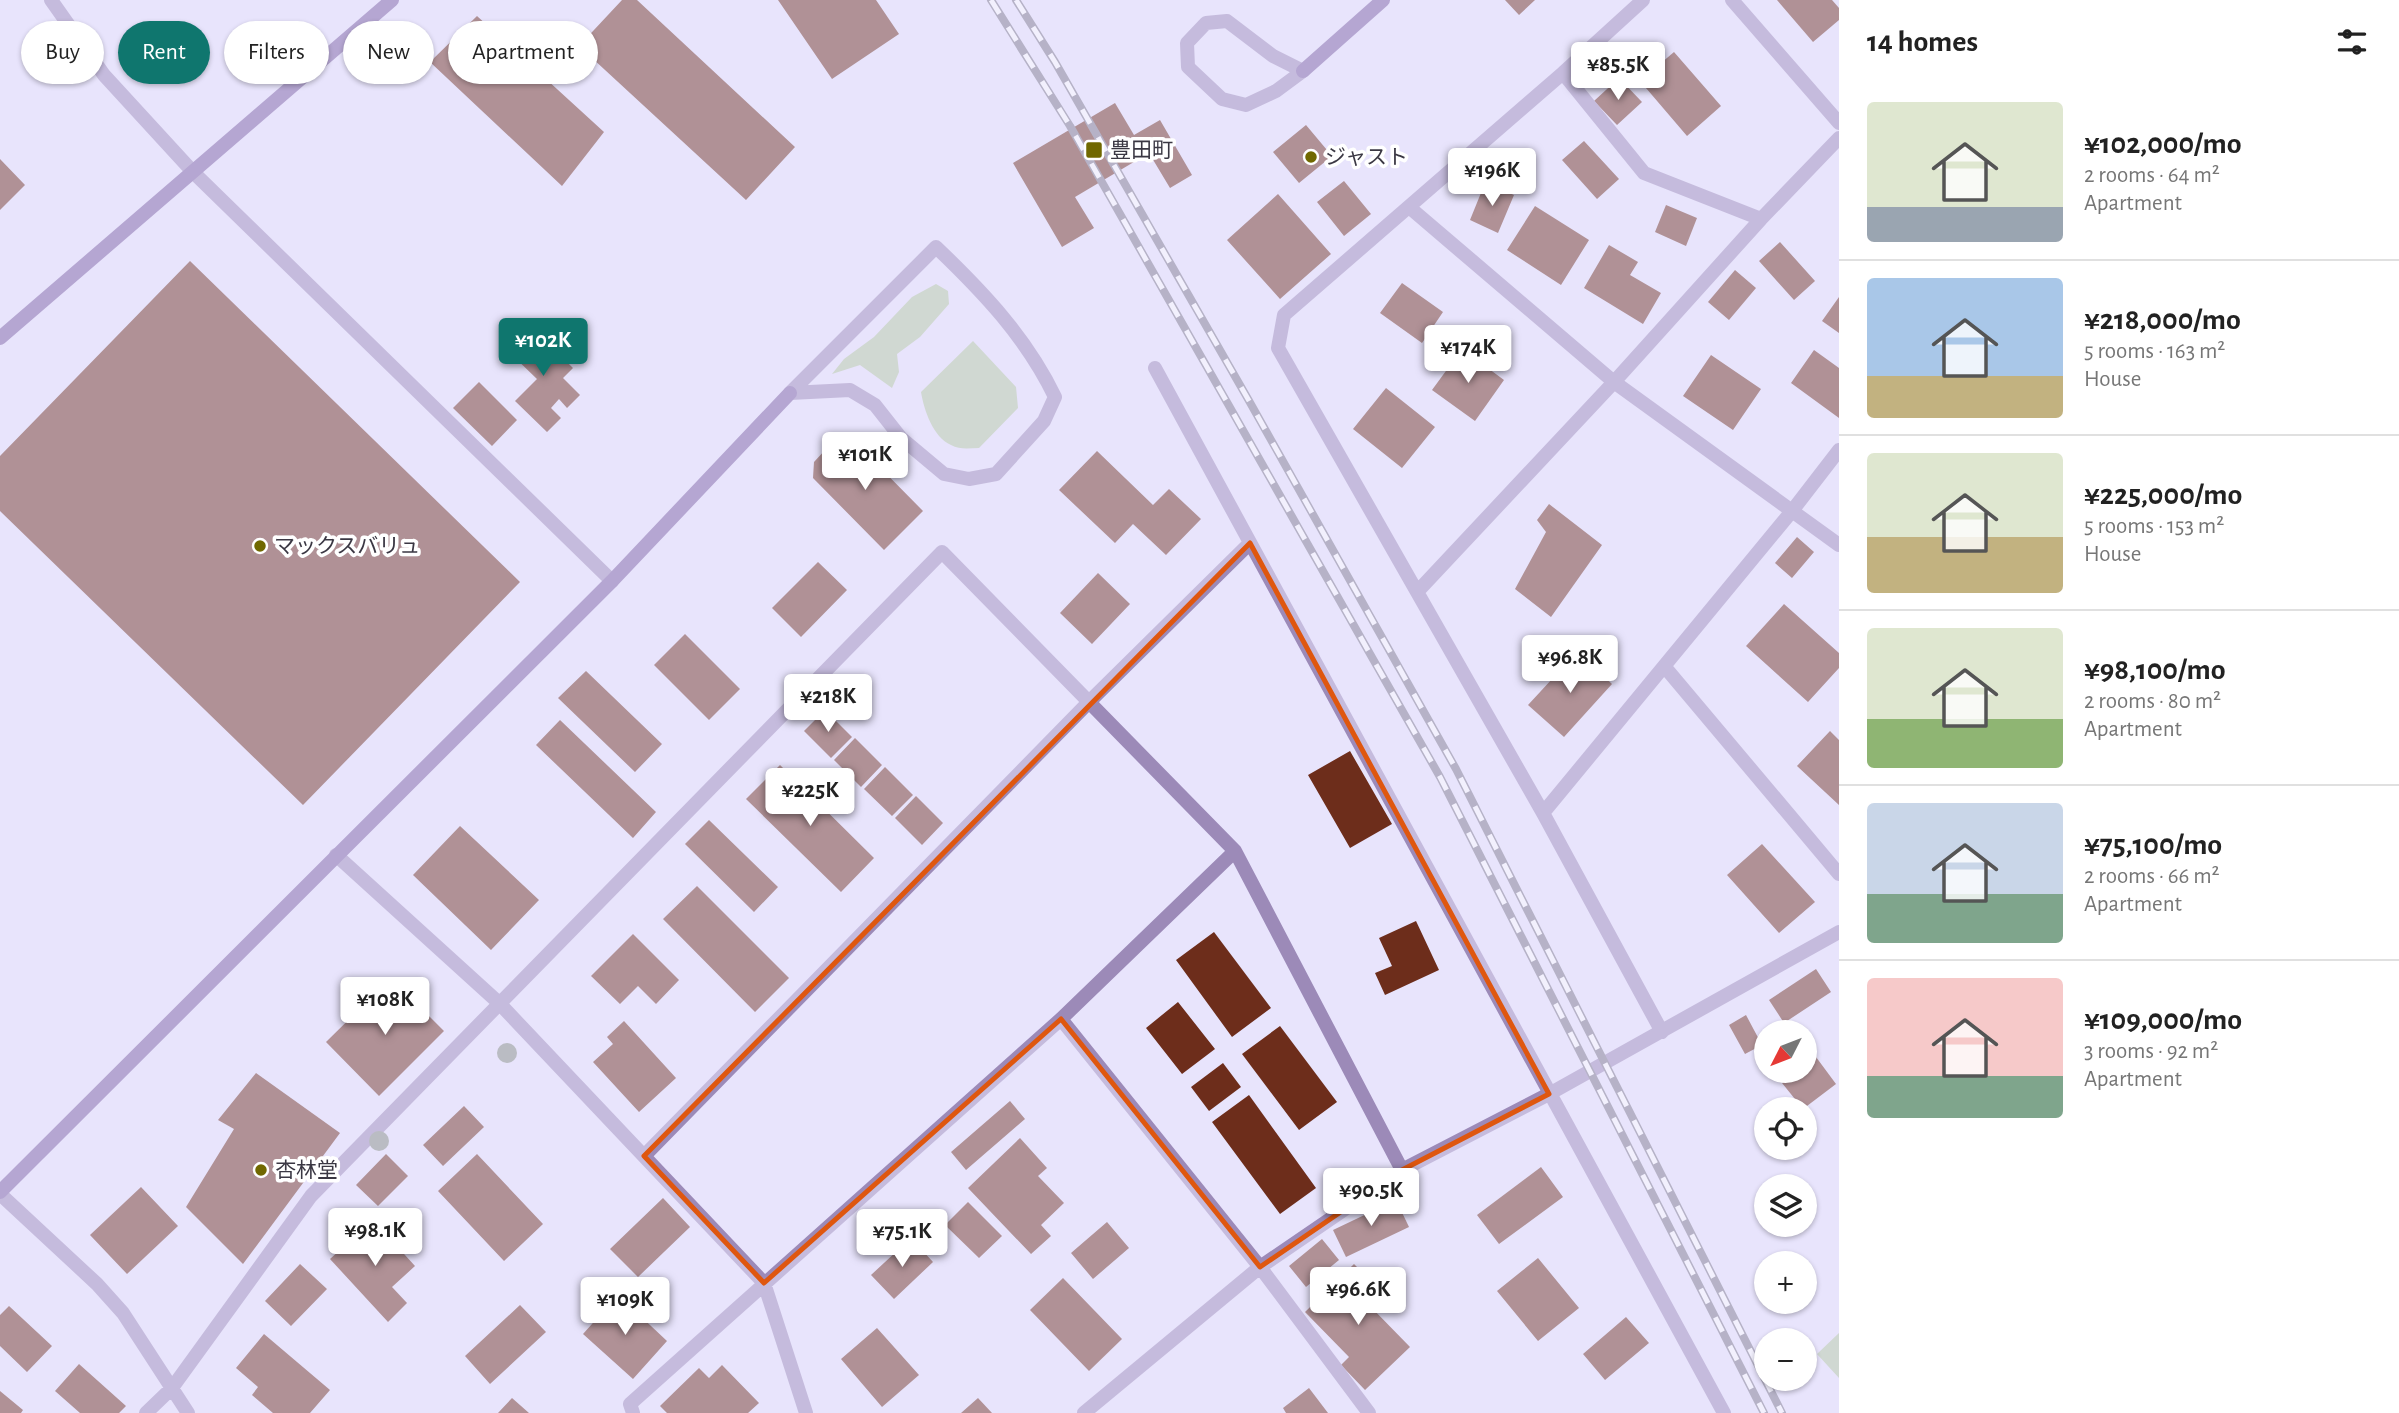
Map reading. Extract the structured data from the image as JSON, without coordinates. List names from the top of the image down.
{
  "places": {
    "transit": ["豊田町"],
    "other": ["ジャスト", "マックスバリュ", "杏林堂"]
  },
  "north": "bottom left",
  "page": {
    "heading": "14 homes",
    "chip": [
      "Buy",
      "Rent",
      "Filters",
      "New",
      "Apartment"
    ],
    "price": [
      "¥85.5K",
      "¥196K",
      "¥102K",
      "¥174K",
      "¥101K",
      "¥96.8K",
      "¥218K",
      "¥225K",
      "¥108K",
      "¥90.5K",
      "¥98.1K",
      "¥75.1K",
      "¥96.6K",
      "¥109K"
    ],
    "list": [
      {
        "name": "¥102,000/mo",
        "note": "2 rooms · 64 m² · Apartment"
      },
      {
        "name": "¥218,000/mo",
        "note": "5 rooms · 163 m² · House"
      },
      {
        "name": "¥225,000/mo",
        "note": "5 rooms · 153 m² · House"
      },
      {
        "name": "¥98,100/mo",
        "note": "2 rooms · 80 m² · Apartment"
      },
      {
        "name": "¥75,100/mo",
        "note": "2 rooms · 66 m² · Apartment"
      },
      {
        "name": "¥109,000/mo",
        "note": "3 rooms · 92 m² · Apartment"
      }
    ],
    "map_buttons": ["+", "−"]
  }
}
